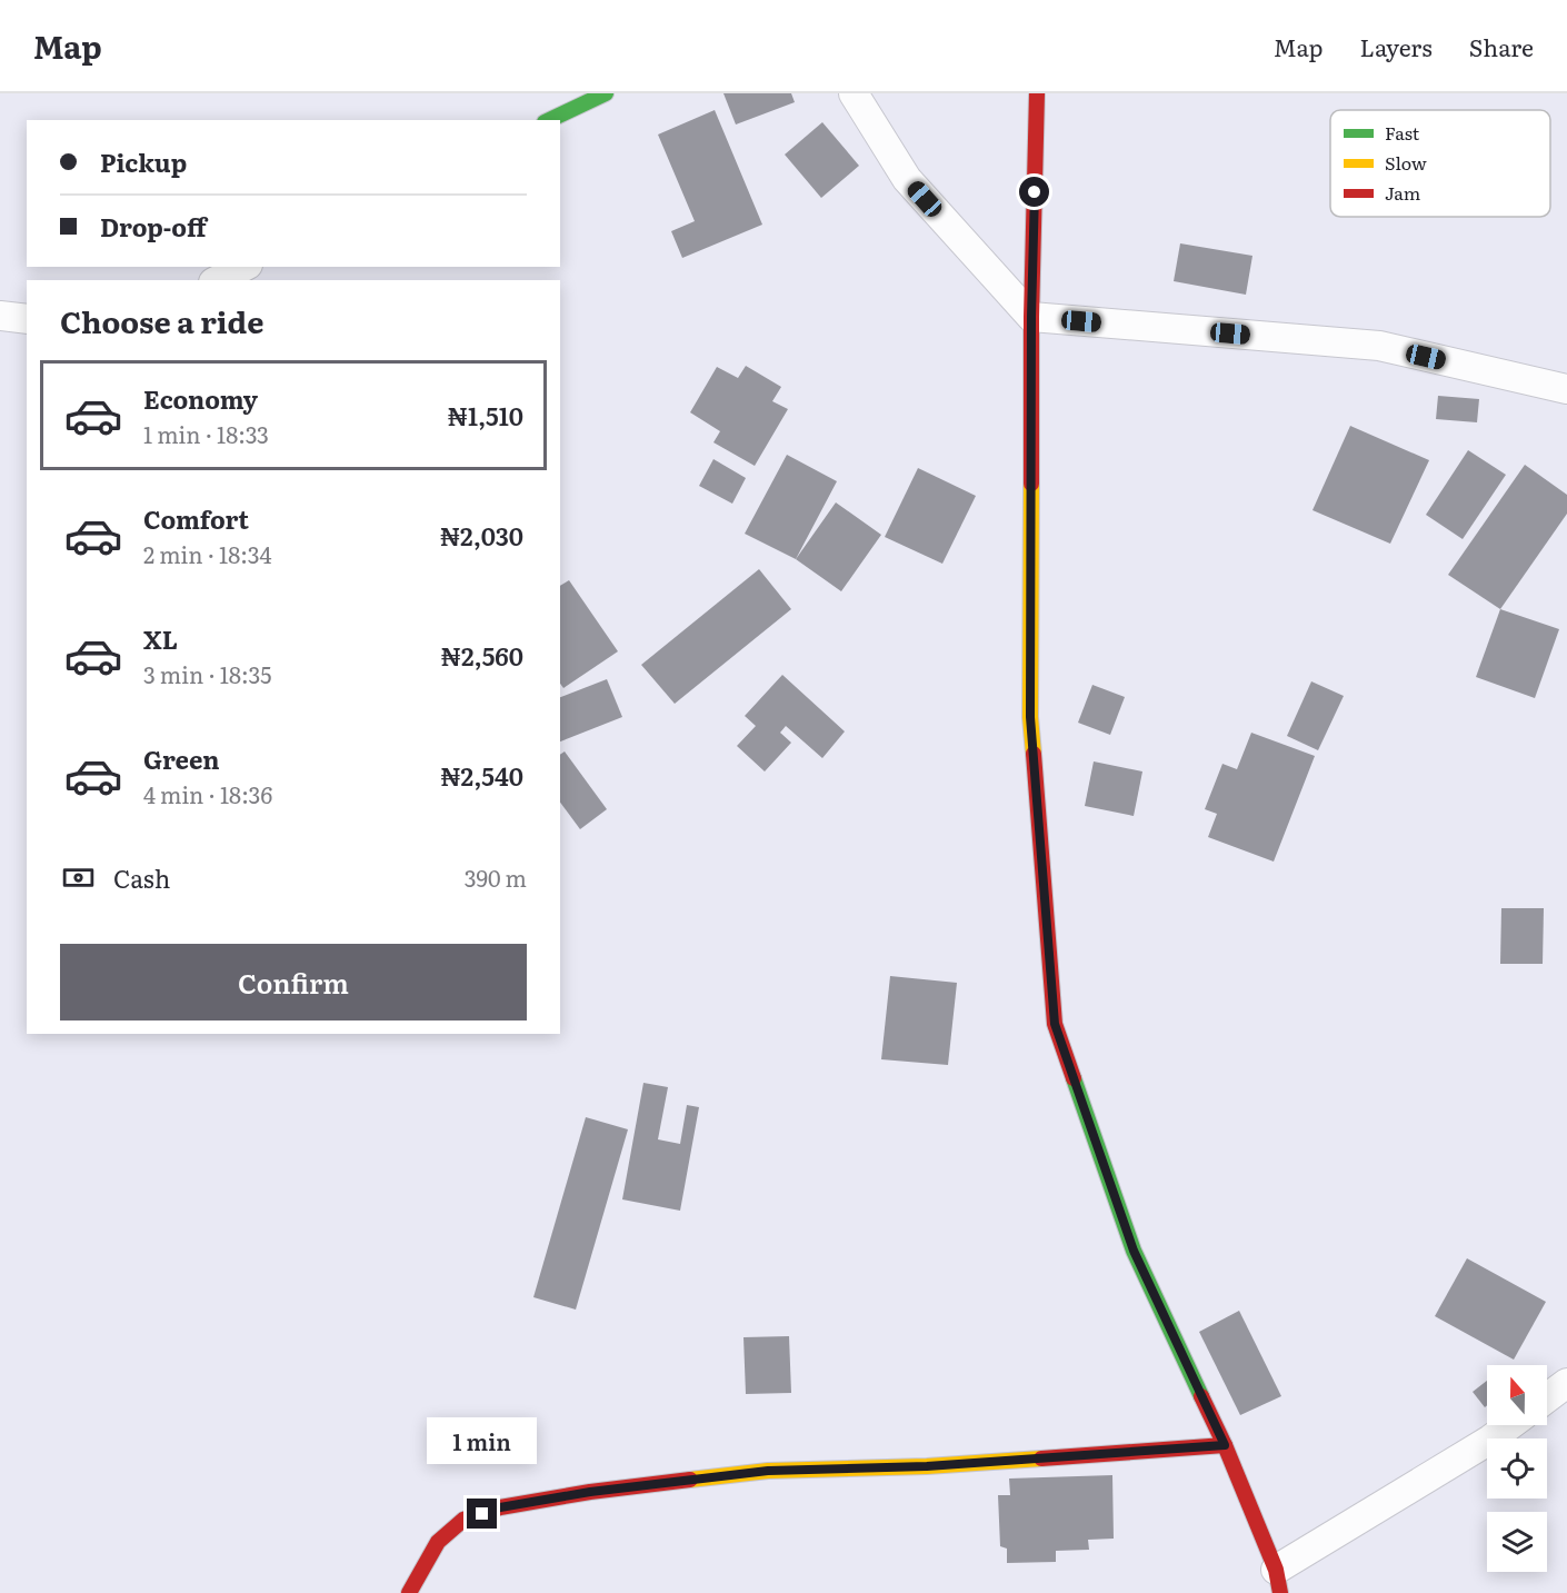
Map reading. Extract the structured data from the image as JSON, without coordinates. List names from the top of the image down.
{
  "legend": ["Fast", "Slow", "Jam"],
  "north": "top",
  "page": {
    "header": "Map",
    "nav": ["Map", "Layers", "Share"],
    "banner": ["Pickup", "Drop-off"],
    "heading": "Choose a ride",
    "list": [
      {
        "name": "Economy",
        "note": "1 min · 18:33",
        "value": "₦1,510"
      },
      {
        "name": "Comfort",
        "note": "2 min · 18:34",
        "value": "₦2,030"
      },
      {
        "name": "XL",
        "note": "3 min · 18:35",
        "value": "₦2,560"
      },
      {
        "name": "Green",
        "note": "4 min · 18:36",
        "value": "₦2,540"
      }
    ],
    "pay": ["Cash", "390 m"],
    "buttons": "Confirm",
    "bubble": "1 min"
  }
}
